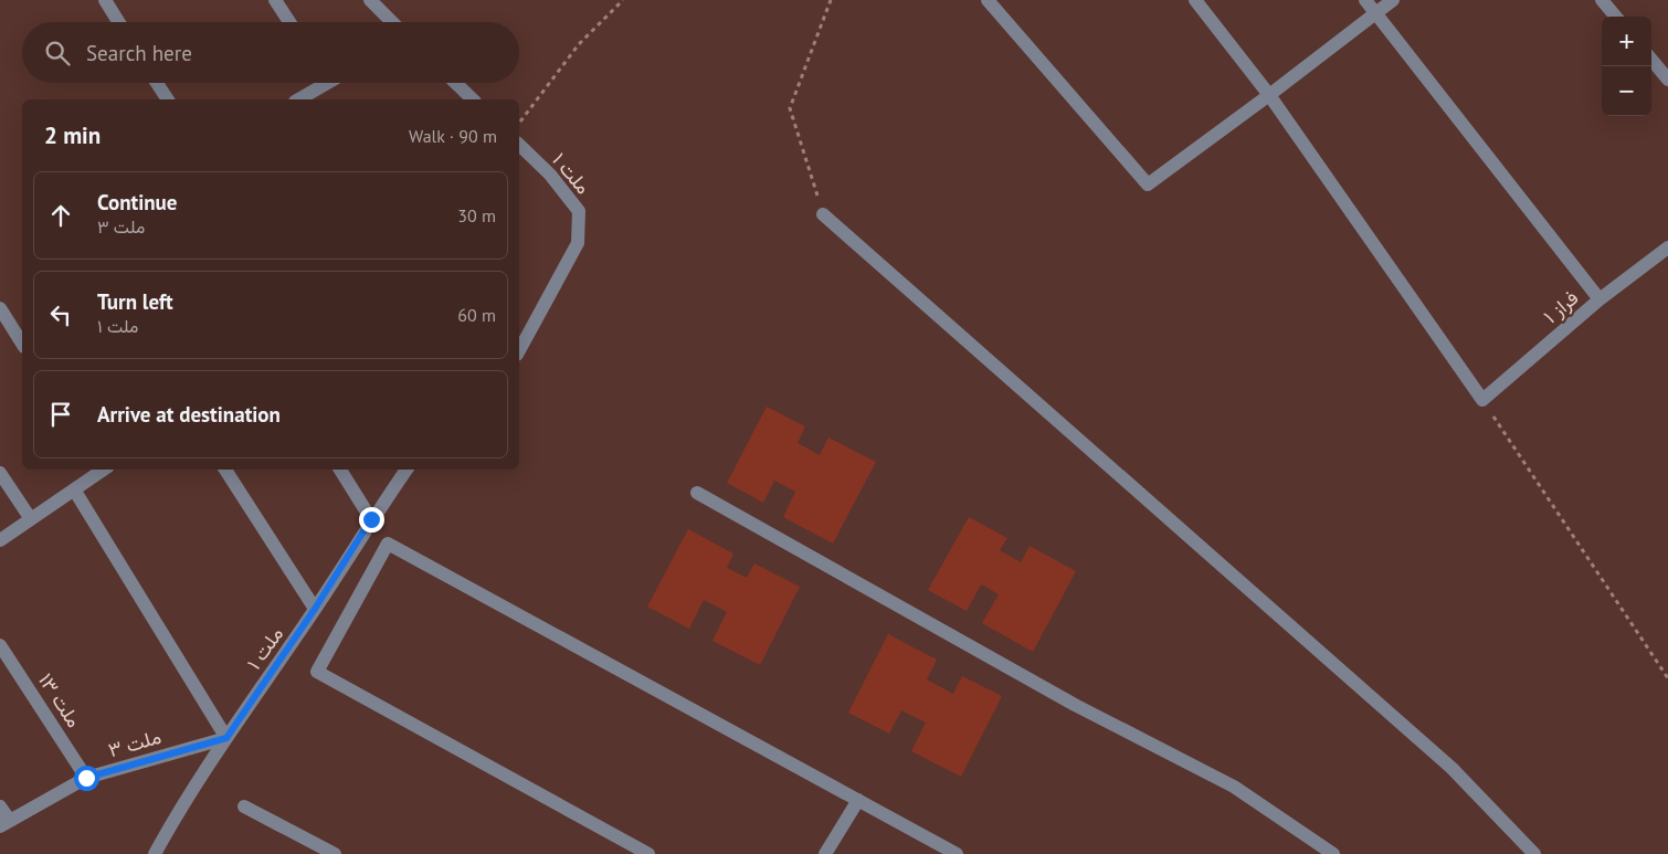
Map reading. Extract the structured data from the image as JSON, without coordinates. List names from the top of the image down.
{
  "streets": {
    "street": [
      "ملت ۱",
      "فراز ۱",
      "ملت ۱۳",
      "ملت ۳"
    ]
  },
  "crossings": [
    ["ملت ۱", "ملت ۳"],
    ["ملت ۱۳", "ملت ۳"]
  ],
  "page": {
    "map_buttons": ["+", "−"],
    "search": "Search here",
    "heading": ["2 min", "Walk · 90 m"],
    "list": [
      ["Continue", "ملت ۳", "30 m"],
      ["Turn left", "ملت ۱", "60 m"],
      "Arrive at destination"
    ]
  }
}
